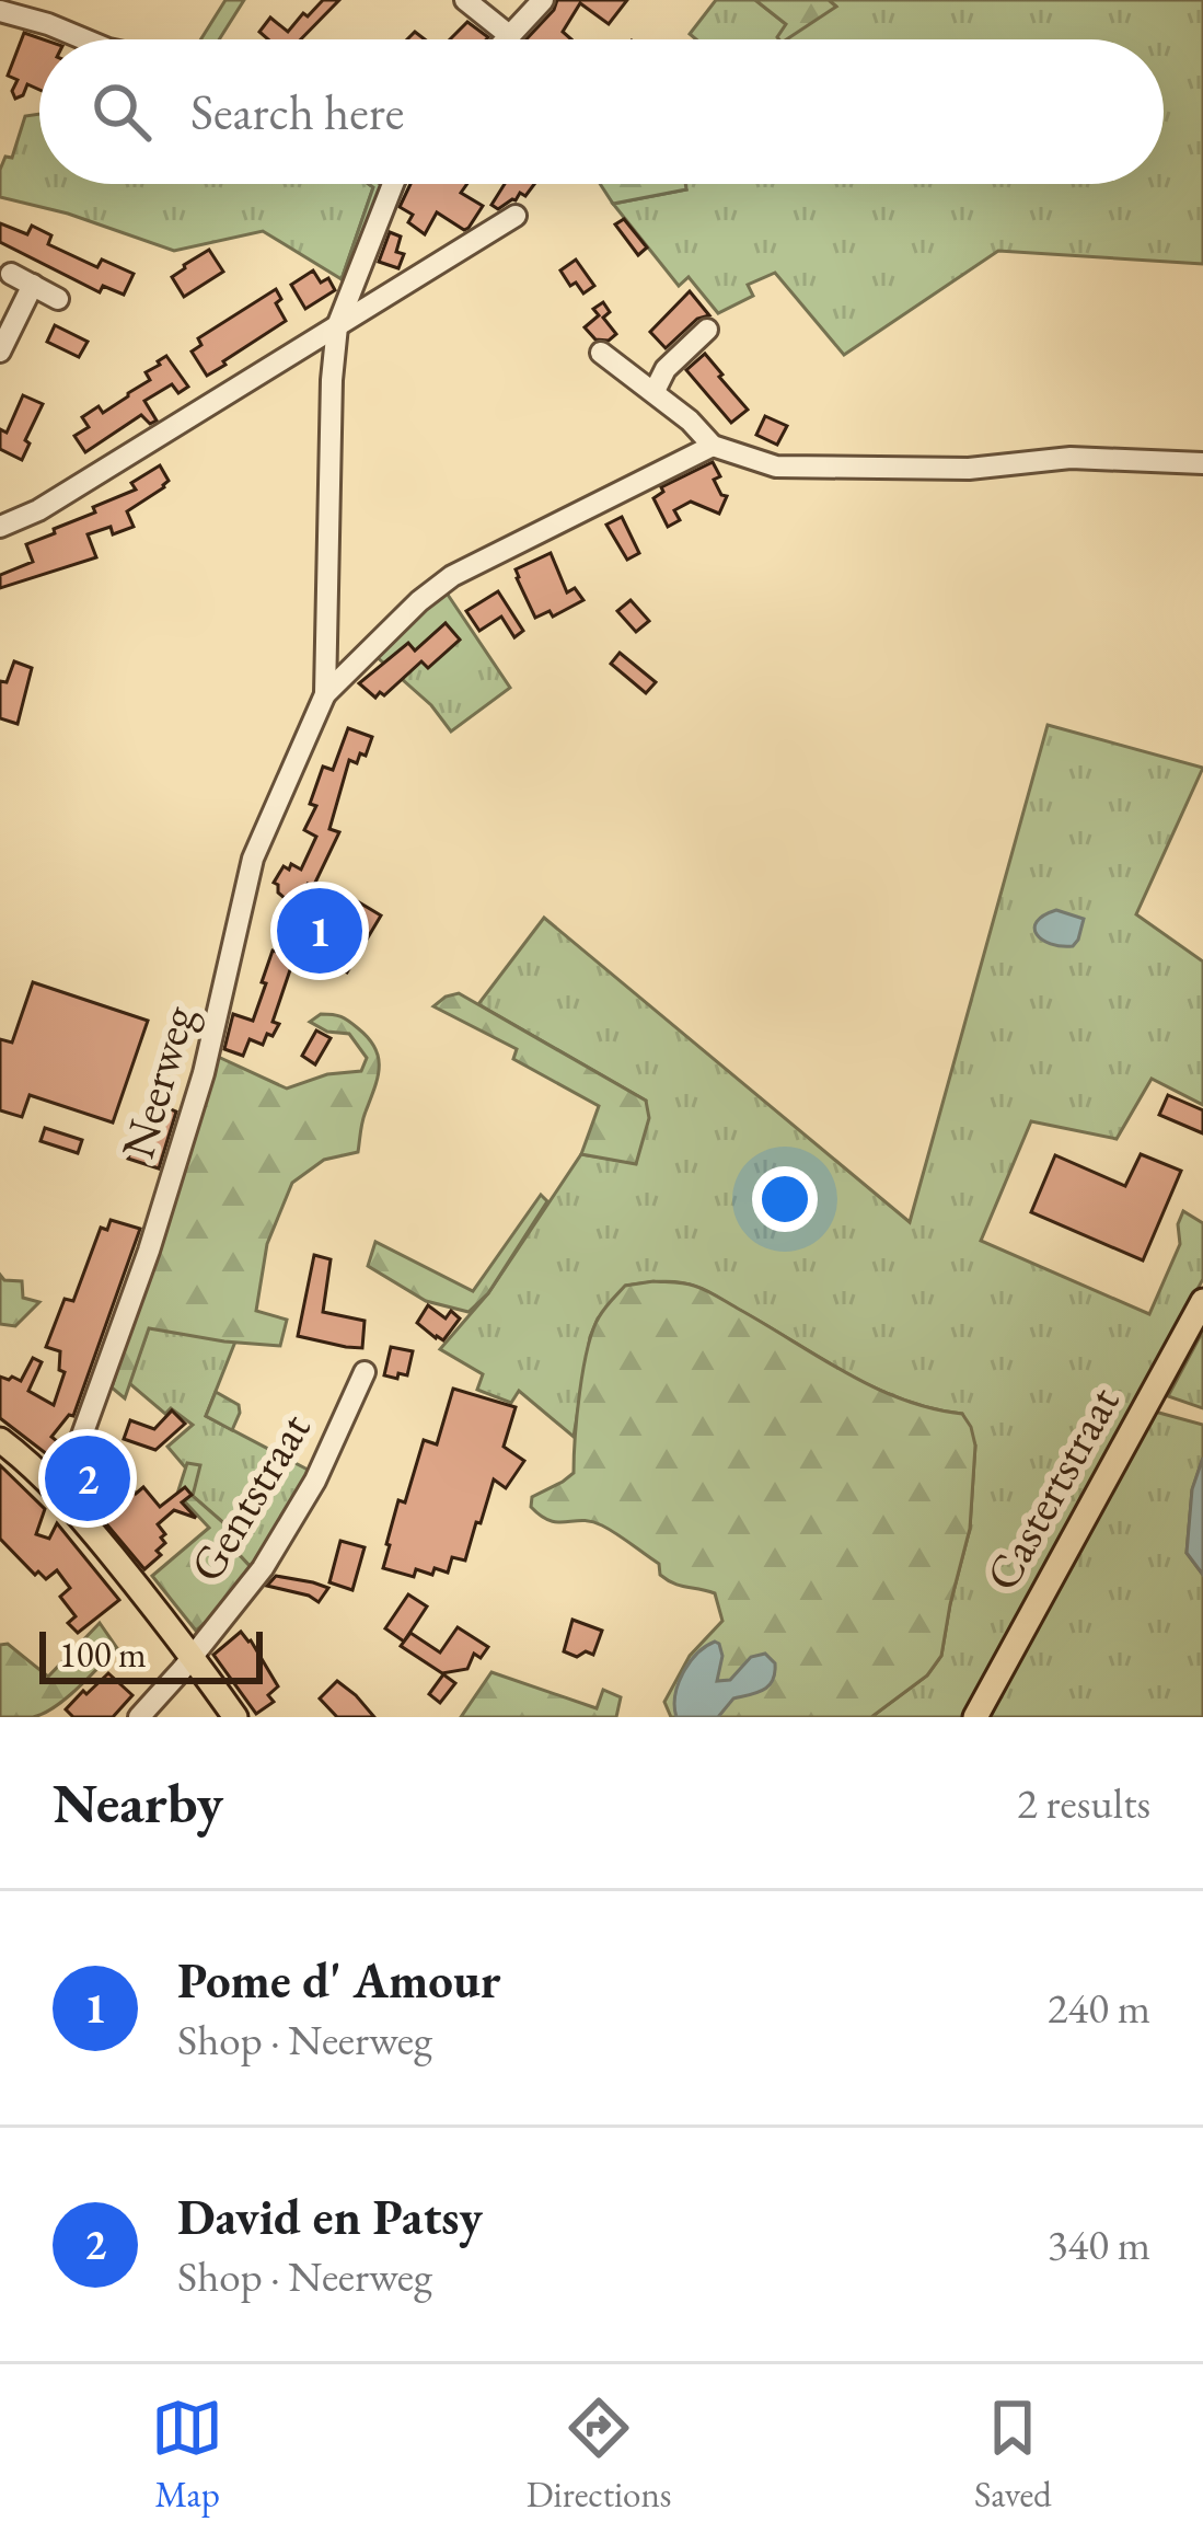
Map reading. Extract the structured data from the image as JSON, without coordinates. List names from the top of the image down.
{
  "streets": {
    "main road": ["Castertstraat"],
    "street": ["Neerweg", "Gentstraat"]
  },
  "scale_bar": "100 m",
  "page": {
    "search": "Search here",
    "pins": ["1", "2"],
    "scale": "100 m",
    "heading": ["Nearby", "2 results"],
    "list": [
      {
        "mark": "1",
        "name": "Pome d' Amour",
        "note": "Shop · Neerweg",
        "value": "240 m"
      },
      {
        "mark": "2",
        "name": "David en Patsy",
        "note": "Shop · Neerweg",
        "value": "340 m"
      }
    ],
    "nav": ["Map", "Directions", "Saved"]
  }
}
